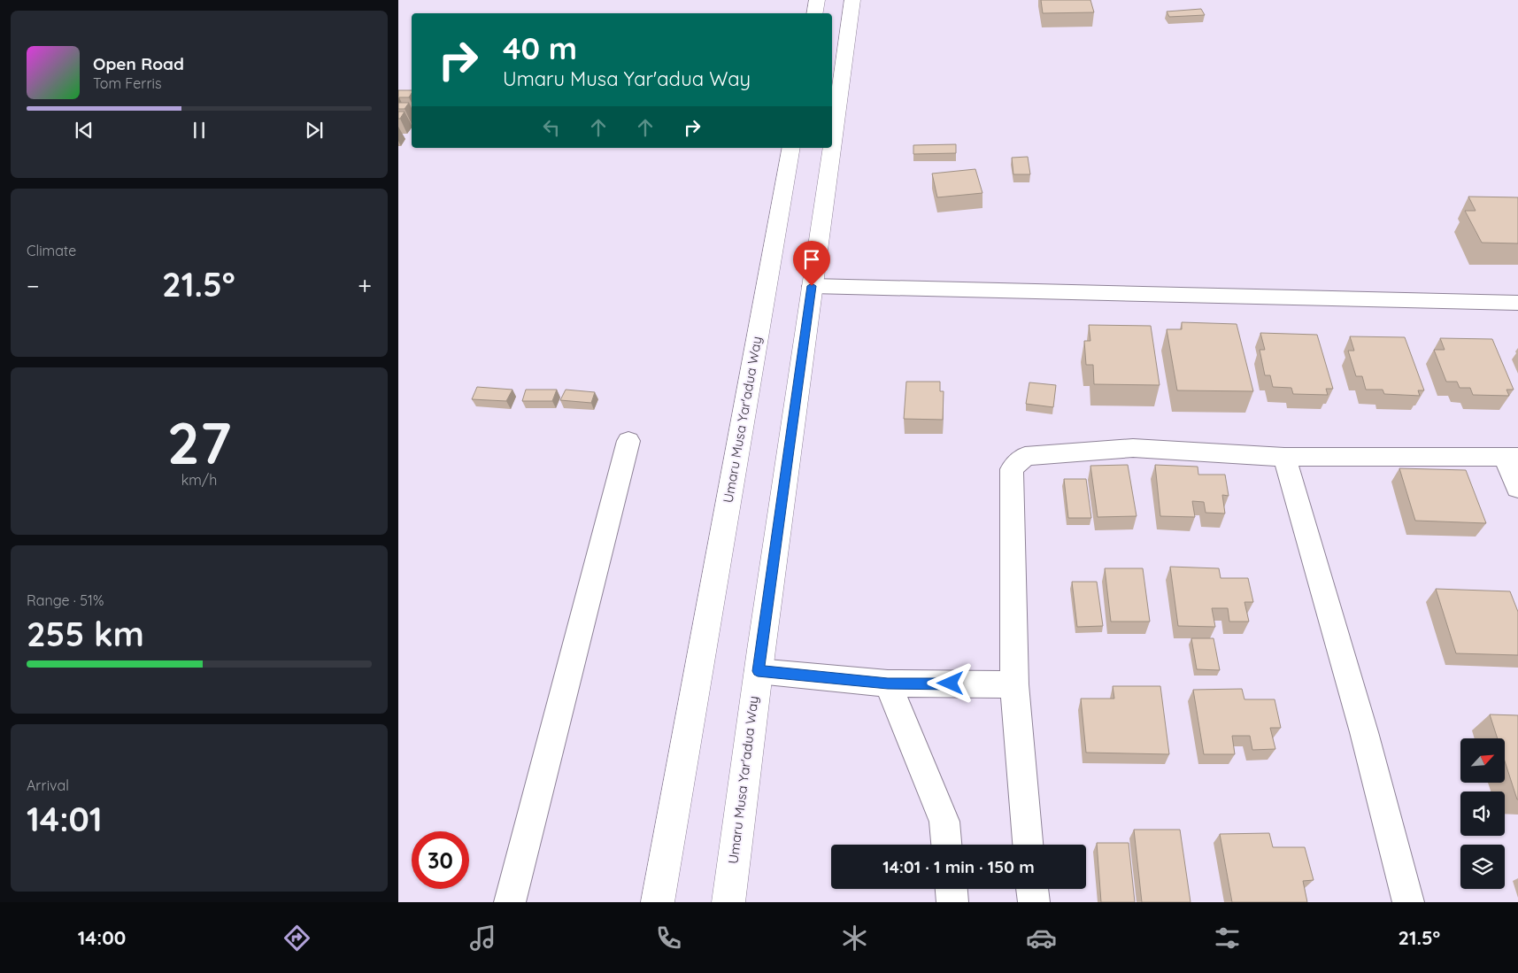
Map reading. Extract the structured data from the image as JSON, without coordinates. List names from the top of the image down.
{
  "streets": {
    "main road": ["Umaru Musa Yar'adua Way"]
  },
  "north": "top right",
  "page": {
    "turn": ["40 m", "Umaru Musa Yar'adua Way"],
    "song": ["Open Road", "Tom Ferris"],
    "tile": [
      "Climate",
      ["27", "km/h"],
      ["Range · 51%", "255 km"],
      ["Arrival", "14:01"]
    ],
    "heat": ["−", "21.5°", "+"],
    "limit": "30",
    "trip": "14:01 · 1 min · 150 m",
    "tabs": ["14:00", "21.5°"]
  }
}
